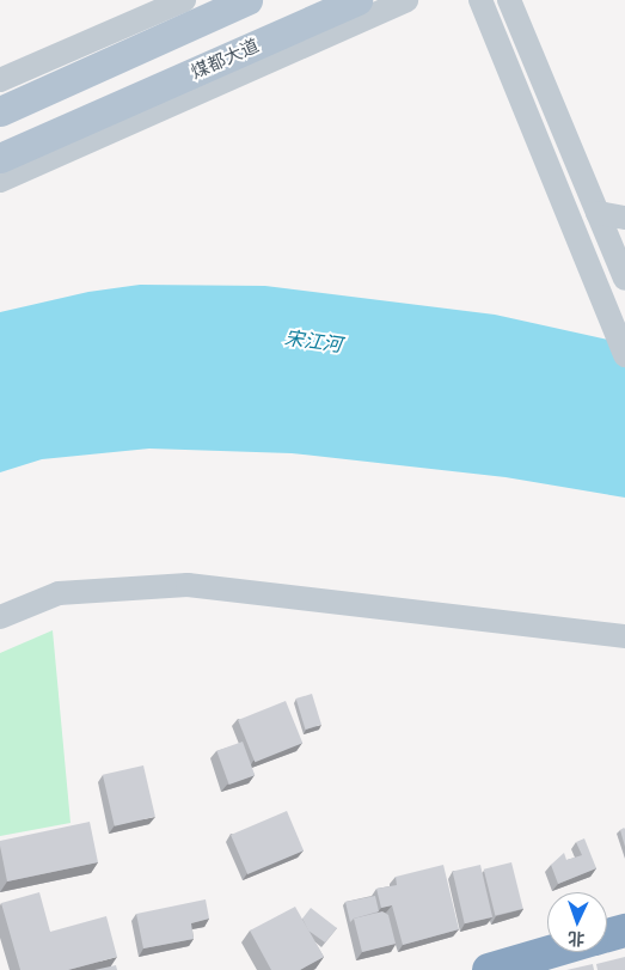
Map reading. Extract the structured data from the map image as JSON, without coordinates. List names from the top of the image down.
{
  "streets": {
    "main road": ["煤都大道"]
  },
  "water": ["宋江河"],
  "north": "bottom"
}
